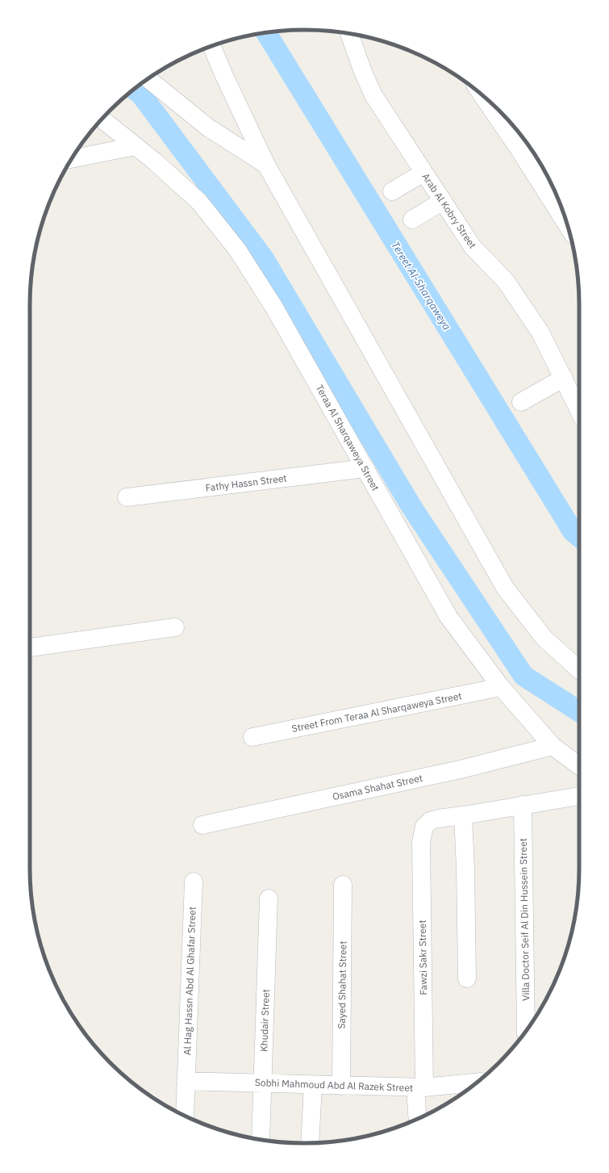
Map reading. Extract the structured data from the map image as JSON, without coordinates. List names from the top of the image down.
{
  "streets": {
    "street": [
      "Arab Al Kobry Street",
      "Teraa Al Sharqaweya Street",
      "Fathy Hassn Street",
      "Street From Teraa Al Sharqaweya Street",
      "Osama Shahat Street",
      "Villa Doctor Seif Al Din Hussein Street",
      "Fawzi Sakr Street",
      "Al Hag Hassn Abd Al Ghafar Street",
      "Sayed Shahat Street",
      "Khudair Street",
      "Sobhi Mahmoud Abd Al Razek Street"
    ]
  },
  "crossings": [
    ["Teraa Al Sharqaweya Street", "Fathy Hassn Street"],
    ["Teraa Al Sharqaweya Street", "Street From Teraa Al Sharqaweya Street"],
    ["Teraa Al Sharqaweya Street", "Osama Shahat Street"],
    ["Fawzi Sakr Street", "Sobhi Mahmoud Abd Al Razek Street"],
    ["Al Hag Hassn Abd Al Ghafar Street", "Sobhi Mahmoud Abd Al Razek Street"],
    ["Sayed Shahat Street", "Sobhi Mahmoud Abd Al Razek Street"],
    ["Khudair Street", "Sobhi Mahmoud Abd Al Razek Street"]
  ],
  "water": ["Tereet Al-Sharqaweya"]
}
